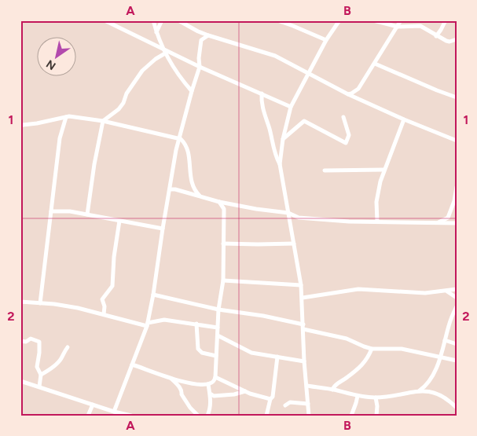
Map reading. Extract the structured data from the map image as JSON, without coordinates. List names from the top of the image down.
{
  "north": "bottom left",
  "grid": {
    "columns": ["A", "B"],
    "rows": ["1", "2"]
  }
}
